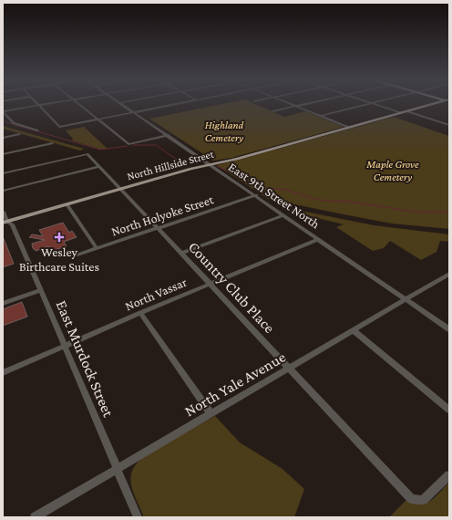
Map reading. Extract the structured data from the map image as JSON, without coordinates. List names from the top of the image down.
{
  "streets": {
    "main road": ["North Hillside Street"],
    "street": [
      "East 9th Street North",
      "North Holyoke Street",
      "Country Club Place",
      "North Vassar",
      "East Murdock Street",
      "North Yale Avenue"
    ]
  },
  "crossings": [
    ["North Hillside Street", "East 9th Street North"],
    ["North Hillside Street", "Country Club Place"],
    ["North Hillside Street", "East Murdock Street"],
    ["East 9th Street North", "North Holyoke Street"],
    ["East 9th Street North", "North Vassar"],
    ["East 9th Street North", "North Yale Avenue"],
    ["North Holyoke Street", "Country Club Place"],
    ["Country Club Place", "North Vassar"],
    ["Country Club Place", "North Yale Avenue"],
    ["North Vassar", "East Murdock Street"],
    ["East Murdock Street", "North Yale Avenue"]
  ],
  "parks": ["Highland Cemetery", "Maple Grove Cemetery"],
  "places": {
    "health": ["Wesley Birthcare Suites"]
  }
}
